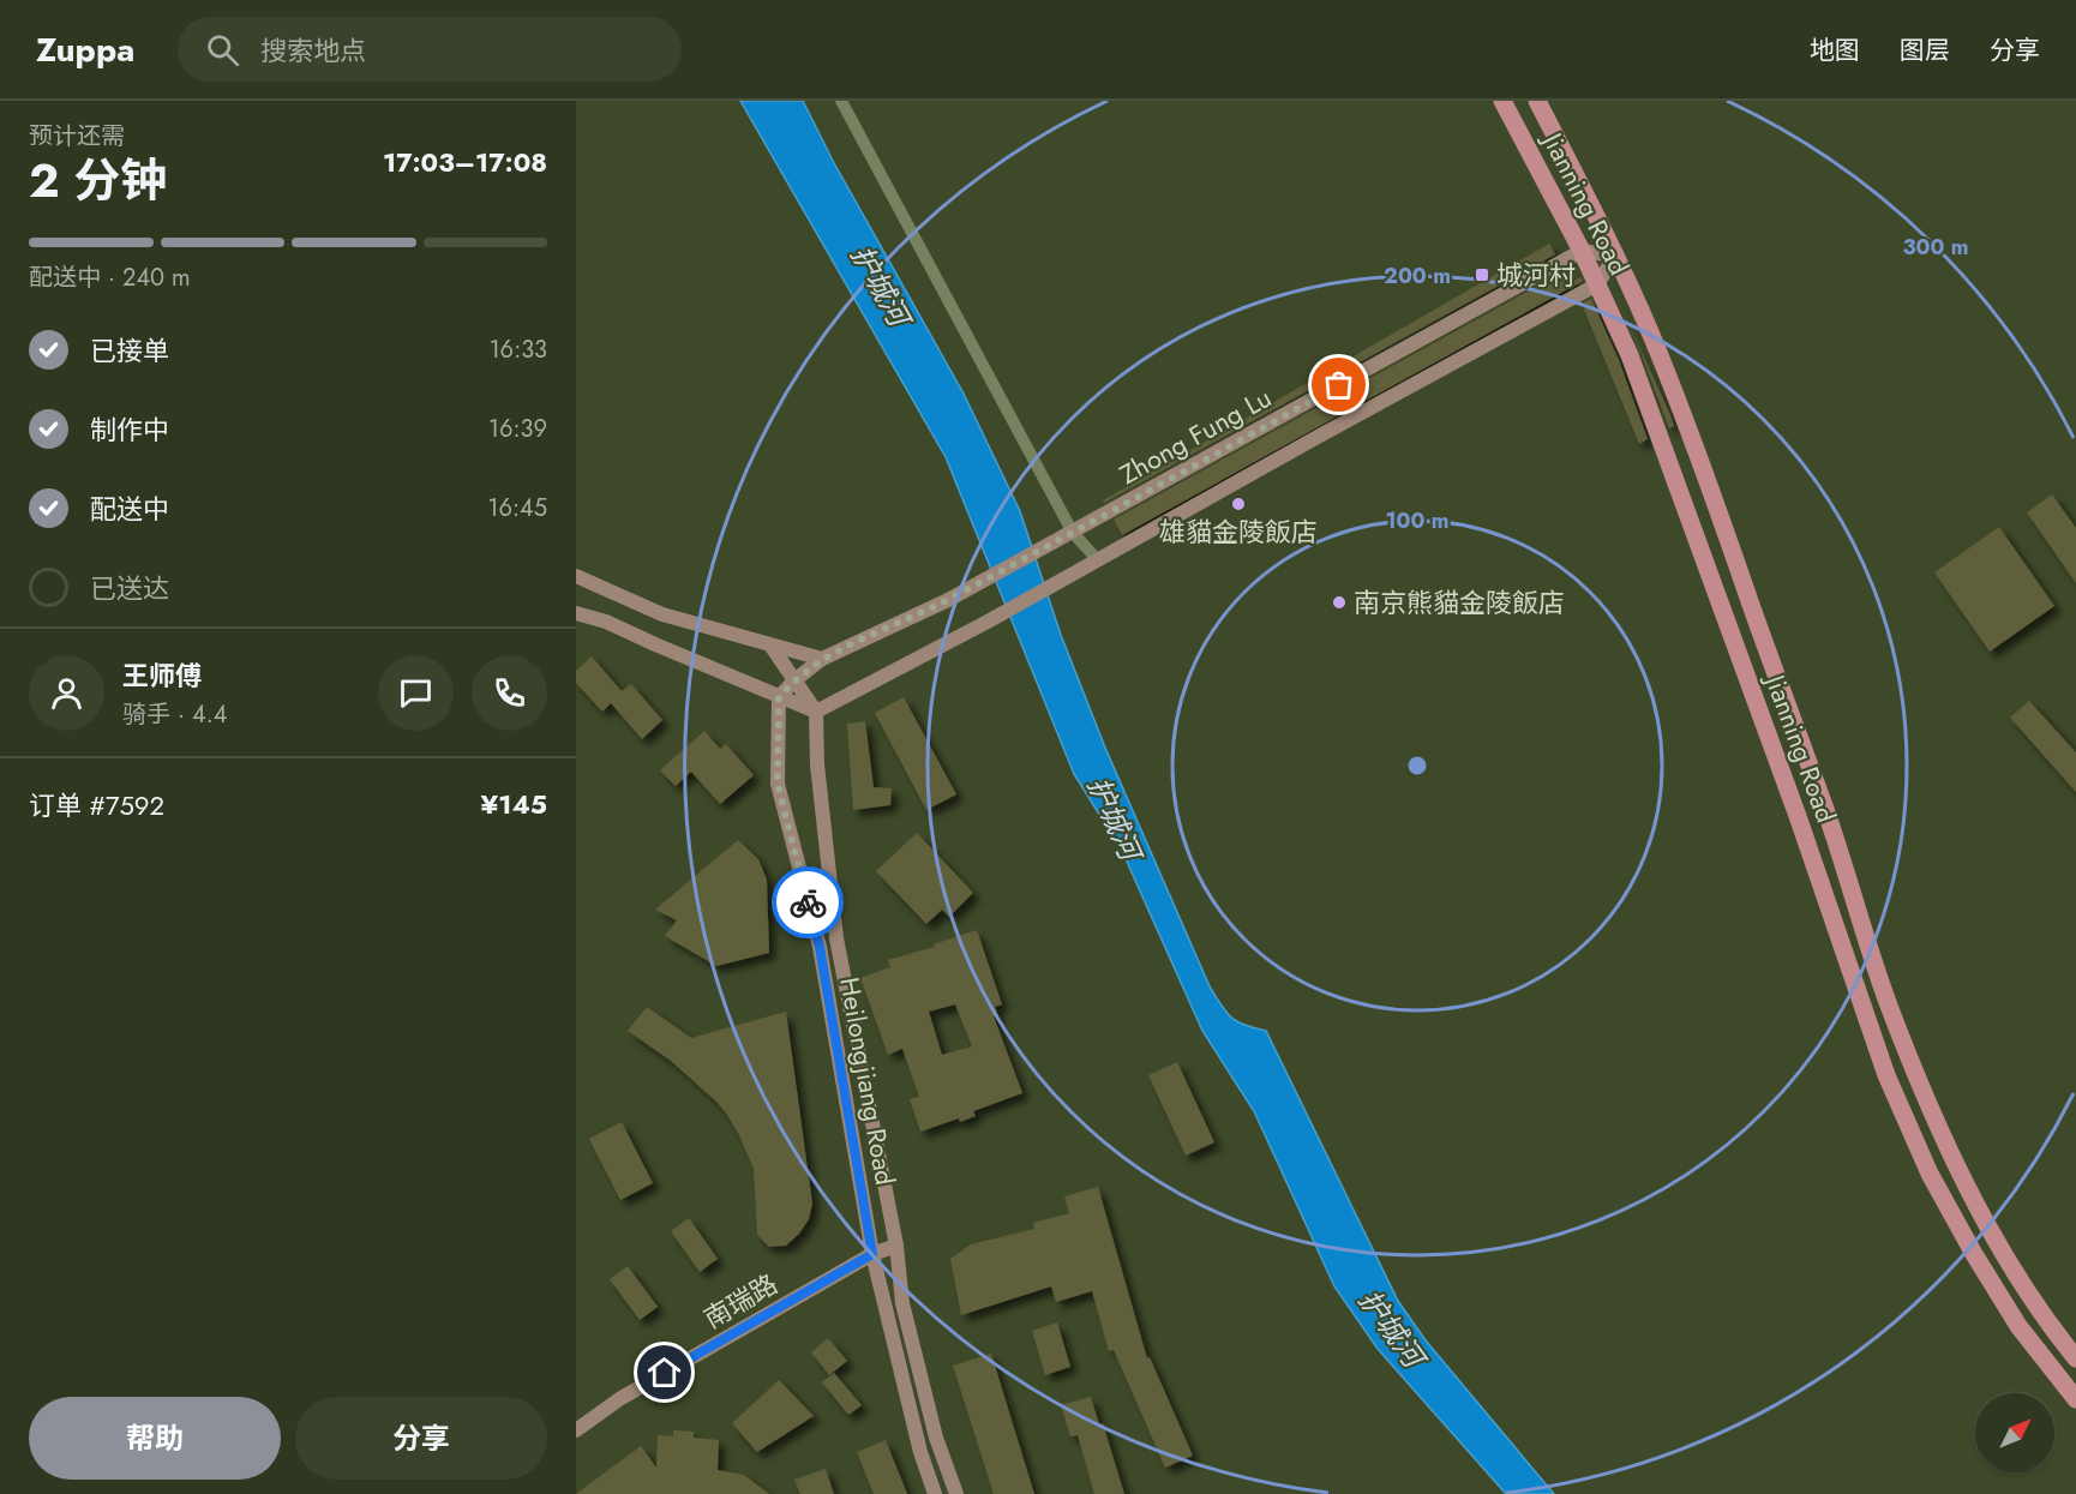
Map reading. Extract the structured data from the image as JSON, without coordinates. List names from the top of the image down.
{
  "streets": {
    "main road": ["Jianning Road"],
    "street": ["Zhong Fung Lu", "Heilongjiang Road", "南瑞路"]
  },
  "crossings": [
    ["Jianning Road", "Zhong Fung Lu"],
    ["Heilongjiang Road", "南瑞路"]
  ],
  "water": ["护城河"],
  "places": {
    "transit": ["城河村"],
    "other": ["雄貓金陵飯店", "南京熊貓金陵飯店"]
  },
  "north": "top right",
  "page": {
    "header": "Zuppa",
    "search": "搜索地点",
    "nav": ["地图", "图层", "分享"],
    "heading": ["2 分钟", "预计还需", "17:03–17:08"],
    "panel": [
      "王师傅",
      "骑手 · 4.4",
      "订单 #7592",
      "¥145"
    ],
    "bar": "配送中 · 240 m",
    "list": [
      ["已接单", "16:33"],
      ["制作中", "16:39"],
      ["配送中", "16:45"],
      "已送达"
    ],
    "buttons": ["帮助", "分享"]
  },
  "rings": ["300 m", "200 m", "100 m"]
}
